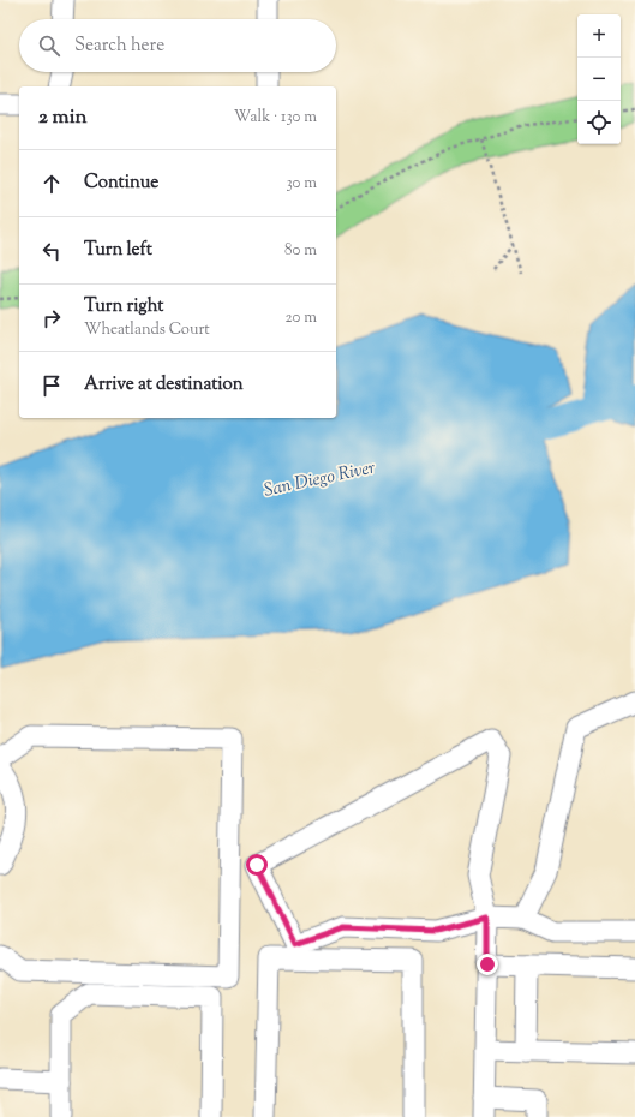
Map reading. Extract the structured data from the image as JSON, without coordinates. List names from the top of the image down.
{
  "water": ["San Diego River"],
  "page": {
    "map_buttons": ["+", "−"],
    "search": "Search here",
    "heading": ["2 min", "Walk · 130 m"],
    "list": [
      ["Continue", "30 m"],
      ["Turn left", "80 m"],
      ["Turn right", "Wheatlands Court", "20 m"],
      "Arrive at destination"
    ]
  }
}
